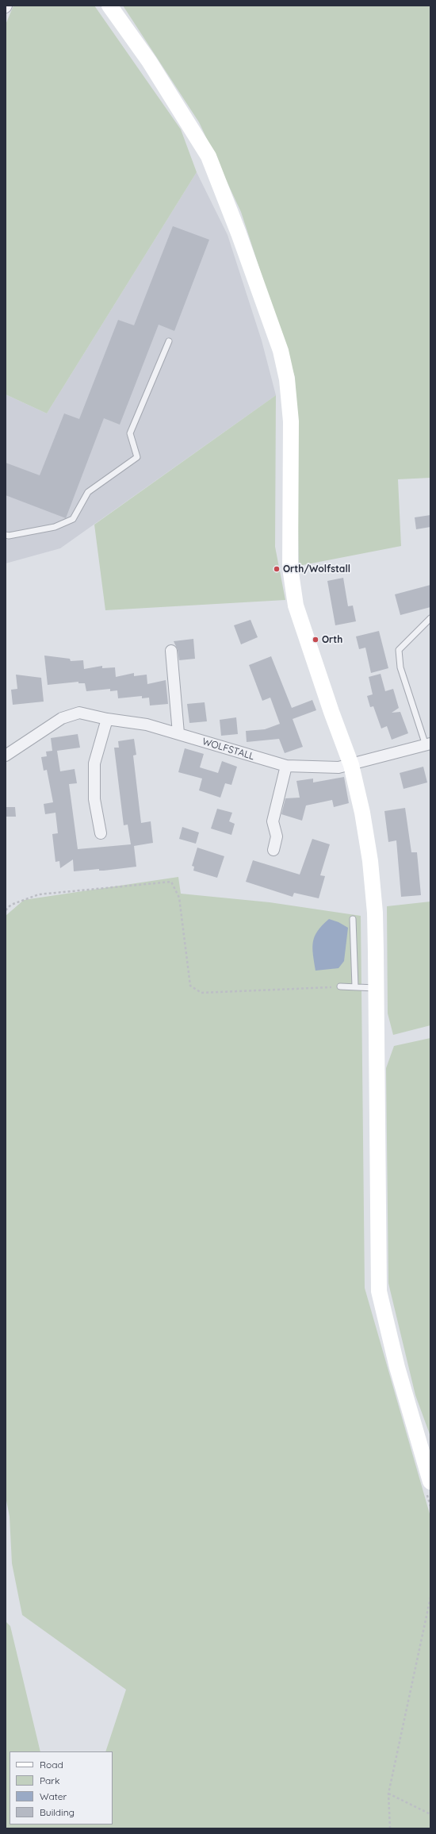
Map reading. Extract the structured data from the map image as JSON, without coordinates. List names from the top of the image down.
{
  "streets": {
    "street": ["WOLFSTALL"]
  },
  "places": ["Orth/Wolfstall", "Orth"],
  "legend": [
    "Road",
    "Park",
    "Water",
    "Building"
  ]
}
